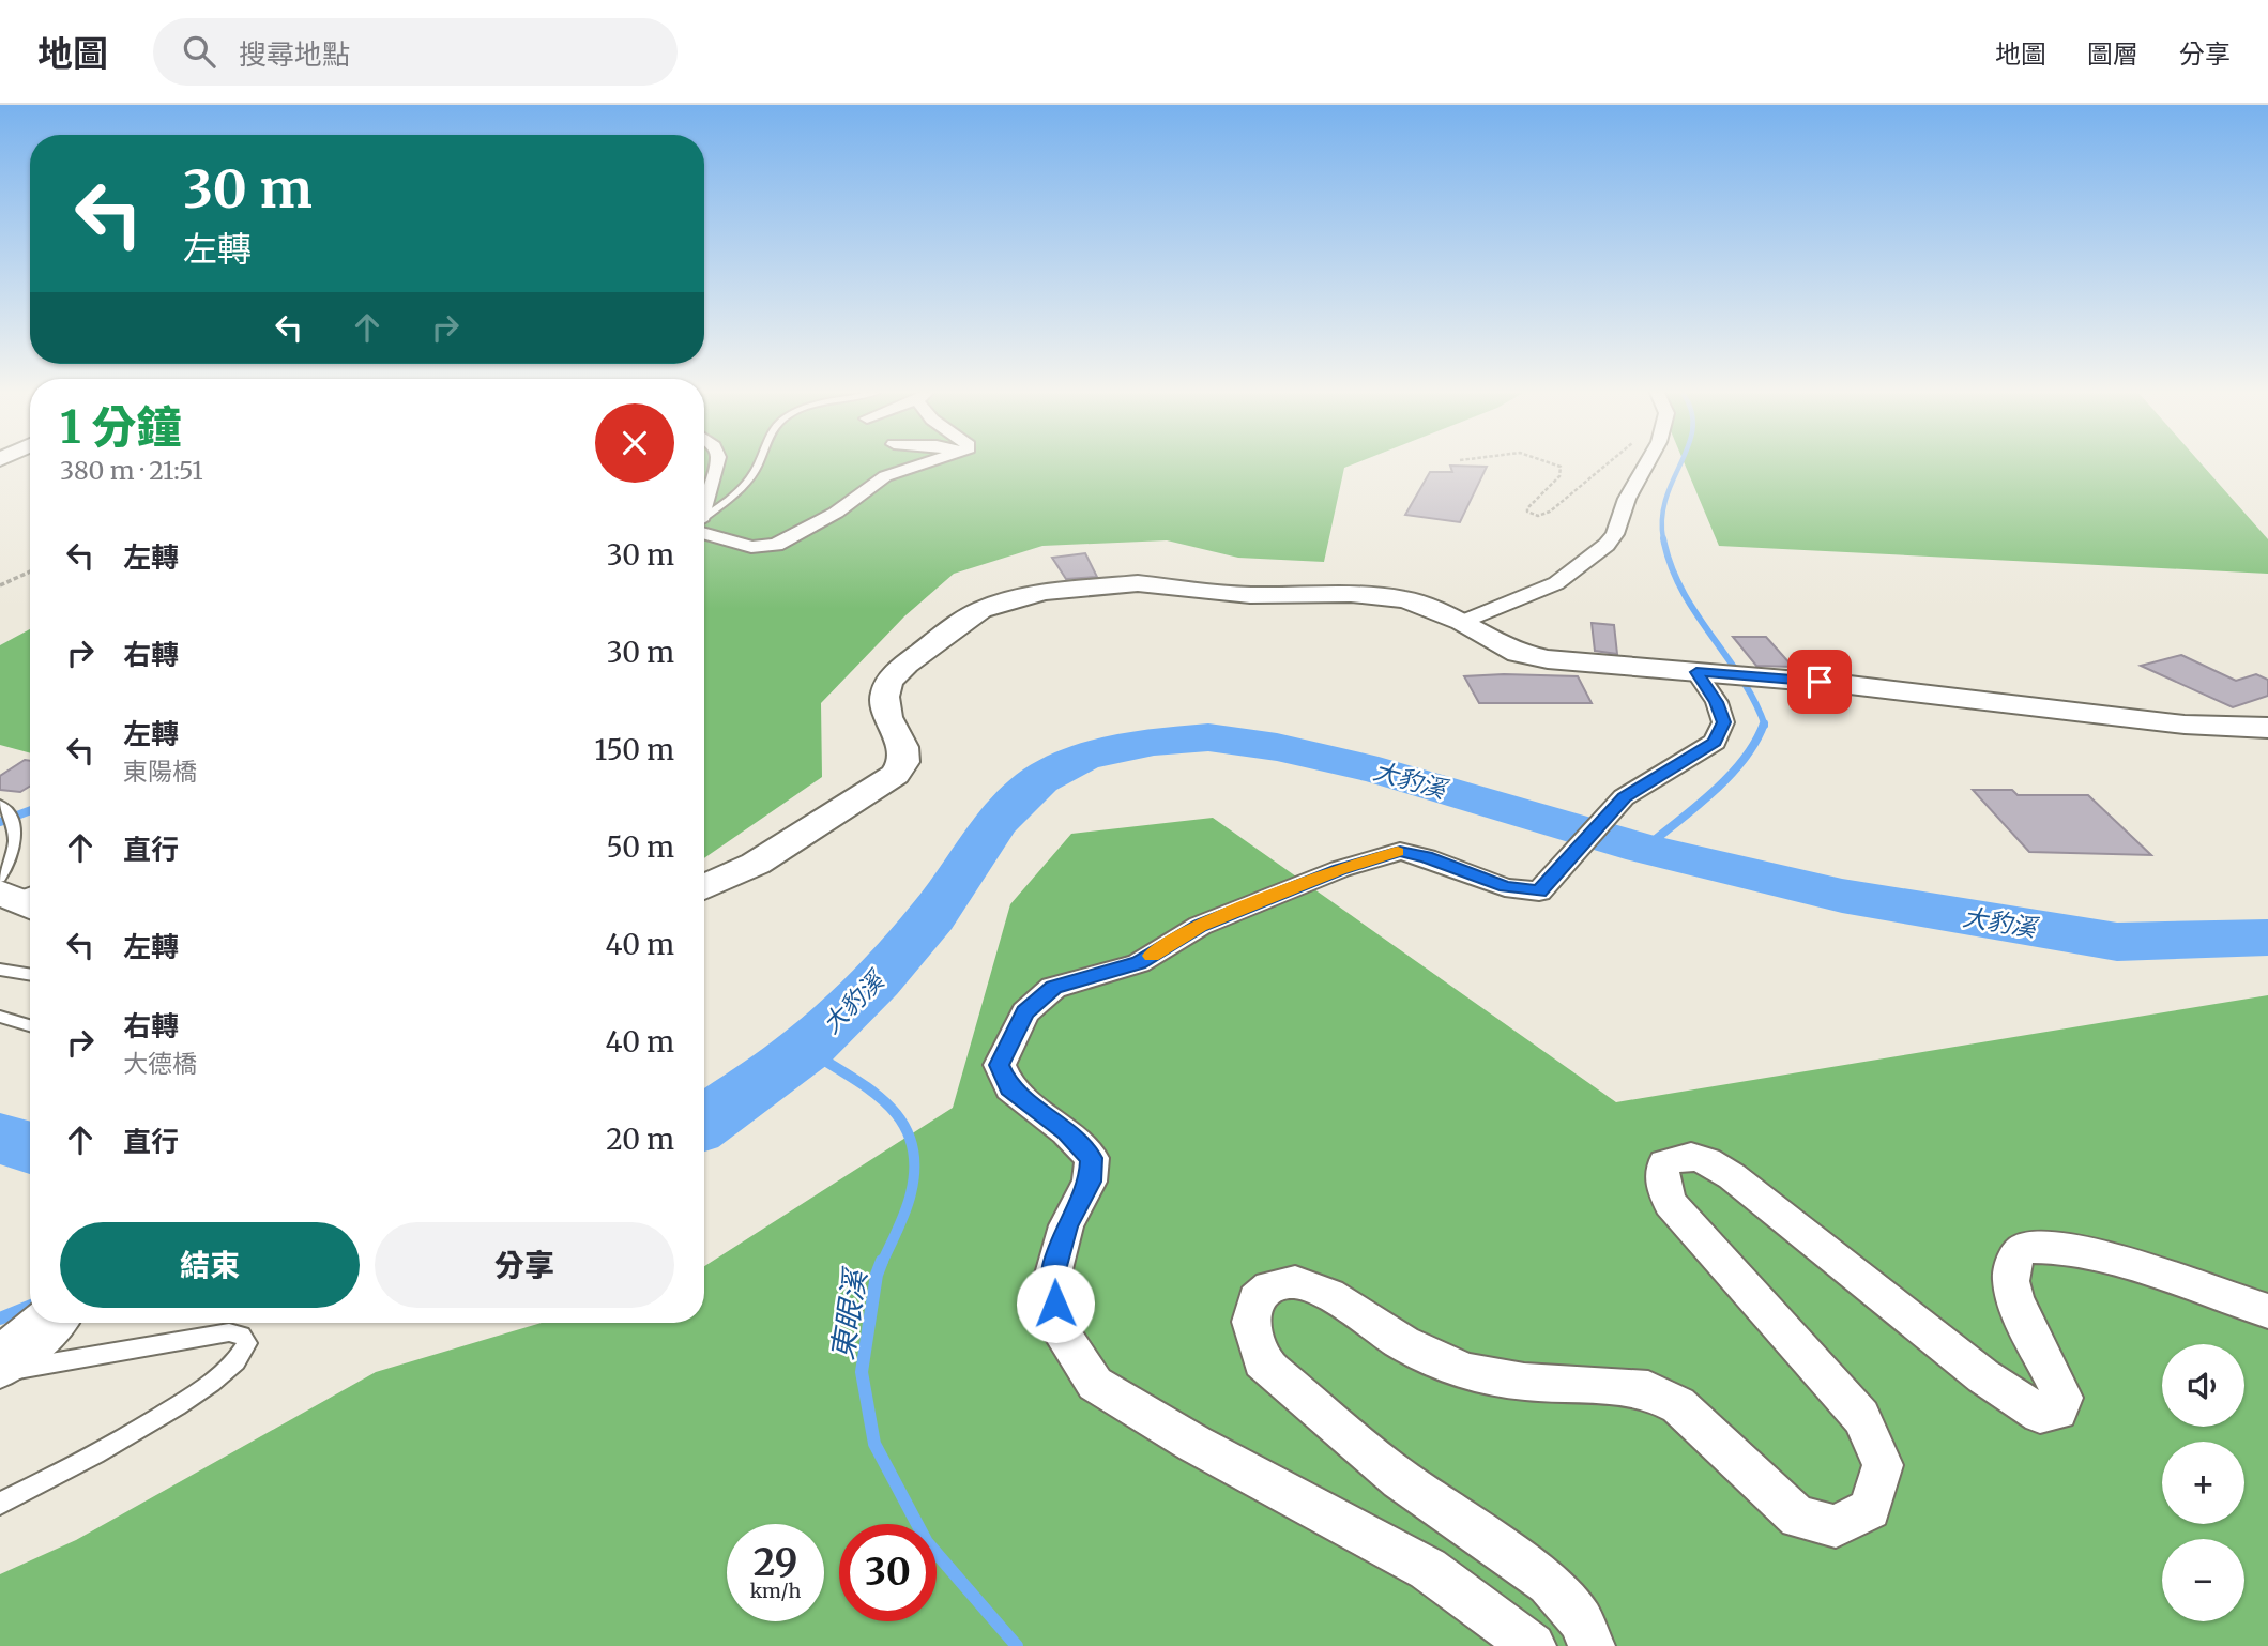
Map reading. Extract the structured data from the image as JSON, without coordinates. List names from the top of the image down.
{
  "water": ["大豹溪", "東眼溪"],
  "page": {
    "header": "地圖",
    "search": "搜尋地點",
    "nav": ["地圖", "圖層", "分享"],
    "turn": ["30 m", "左轉"],
    "heading": ["1 分鐘", "380 m · 21:51"],
    "list": [
      {
        "name": "左轉",
        "value": "30 m"
      },
      {
        "name": "右轉",
        "value": "30 m"
      },
      {
        "name": "左轉",
        "note": "東陽橋",
        "value": "150 m"
      },
      {
        "name": "直行",
        "value": "50 m"
      },
      {
        "name": "左轉",
        "value": "40 m"
      },
      {
        "name": "右轉",
        "note": "大德橋",
        "value": "40 m"
      },
      {
        "name": "直行",
        "value": "20 m"
      }
    ],
    "buttons": ["結束", "分享"],
    "map_buttons": ["+", "−"],
    "speed": "29 km/h",
    "limit": "30"
  }
}
